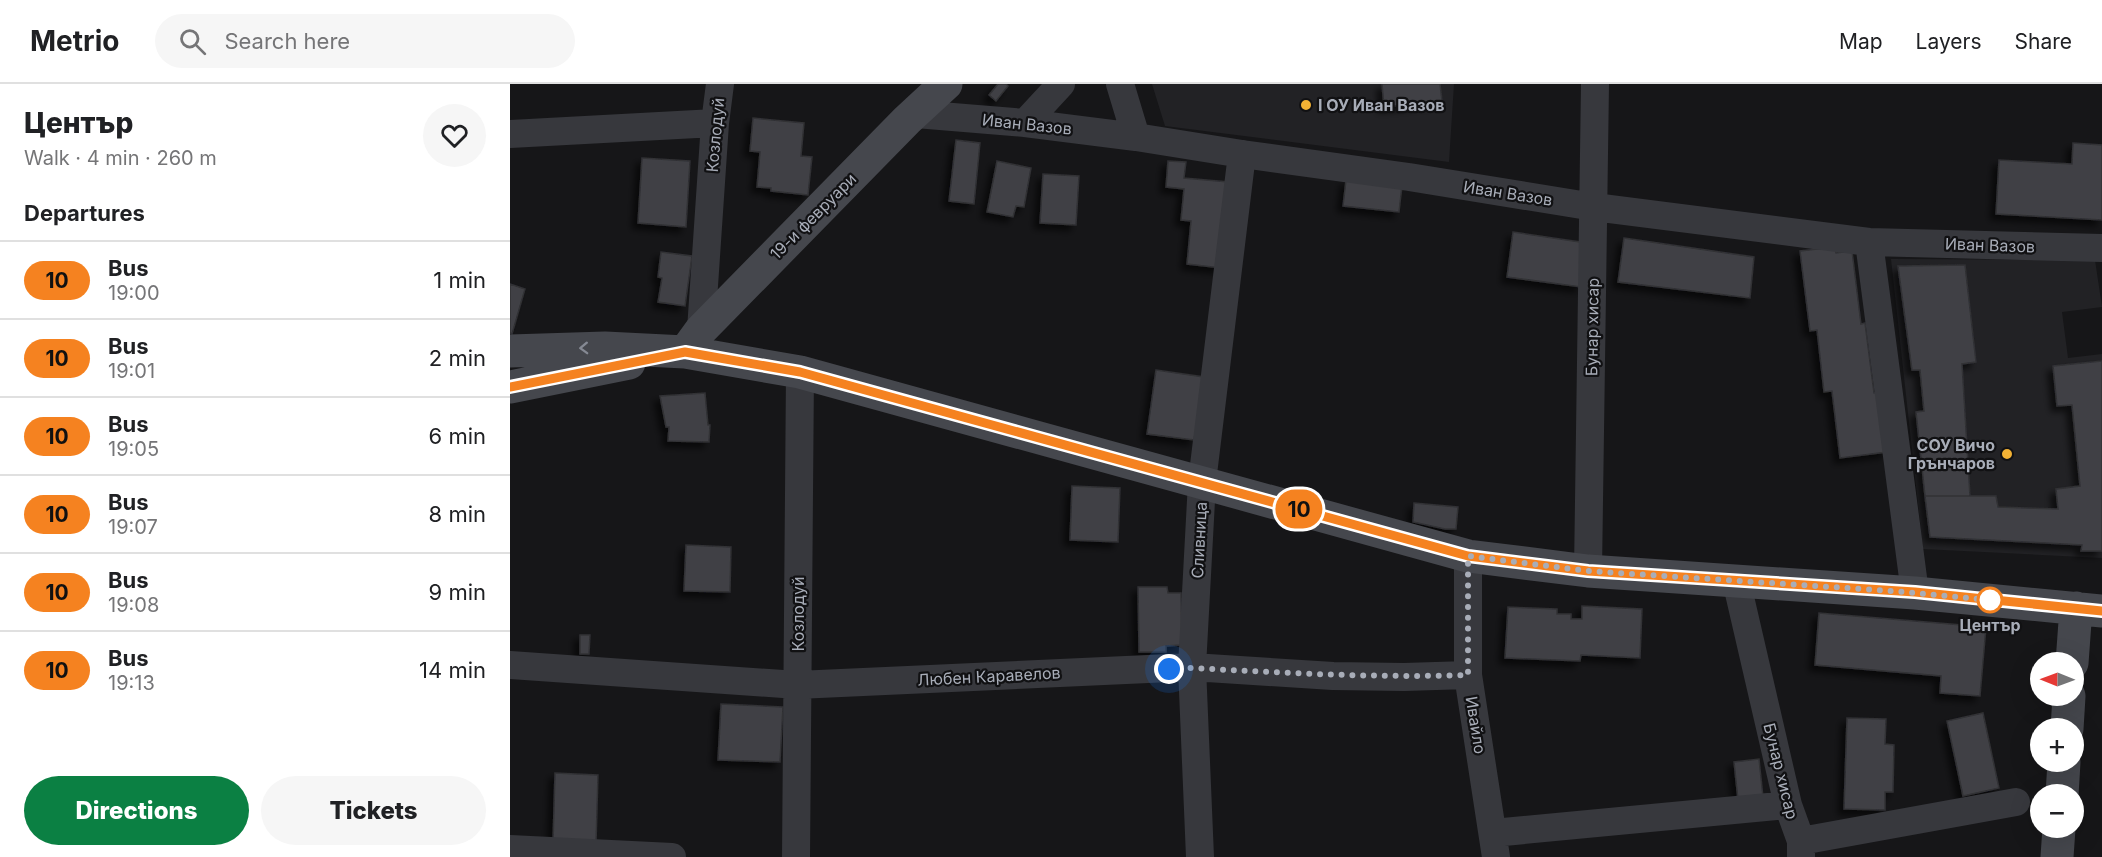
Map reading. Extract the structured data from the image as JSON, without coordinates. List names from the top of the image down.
{
  "streets": {
    "main road": ["19-и февруари"],
    "street": [
      "Иван Вазов",
      "Козлодуй",
      "Бунар хисар",
      "Сливница",
      "Любен Каравелов",
      "Ивайло"
    ]
  },
  "crossings": [
    ["Иван Вазов", "19-и февруари"],
    ["Иван Вазов", "Бунар хисар"],
    ["Иван Вазов", "Сливница"],
    ["Козлодуй", "19-и февруари"],
    ["Козлодуй", "Любен Каравелов"],
    ["Сливница", "Любен Каравелов"],
    ["Любен Каравелов", "Ивайло"]
  ],
  "places": ["I ОУ Иван Вазов", "СОУ Вичо Грънчаров", "Център"],
  "lines": ["bus line 10"],
  "north": "left",
  "page": {
    "header": "Metrio",
    "search": "Search here",
    "nav": ["Map", "Layers", "Share"],
    "heading": [
      ["Център", "Walk · 4 min · 260 m"],
      "Departures"
    ],
    "on_map": "10",
    "list": [
      {
        "mark": "10",
        "name": "Bus",
        "note": "19:00",
        "value": "1 min"
      },
      {
        "mark": "10",
        "name": "Bus",
        "note": "19:01",
        "value": "2 min"
      },
      {
        "mark": "10",
        "name": "Bus",
        "note": "19:05",
        "value": "6 min"
      },
      {
        "mark": "10",
        "name": "Bus",
        "note": "19:07",
        "value": "8 min"
      },
      {
        "mark": "10",
        "name": "Bus",
        "note": "19:08",
        "value": "9 min"
      },
      {
        "mark": "10",
        "name": "Bus",
        "note": "19:13",
        "value": "14 min"
      }
    ],
    "map_buttons": ["+", "−"],
    "buttons": ["Directions", "Tickets"]
  }
}
